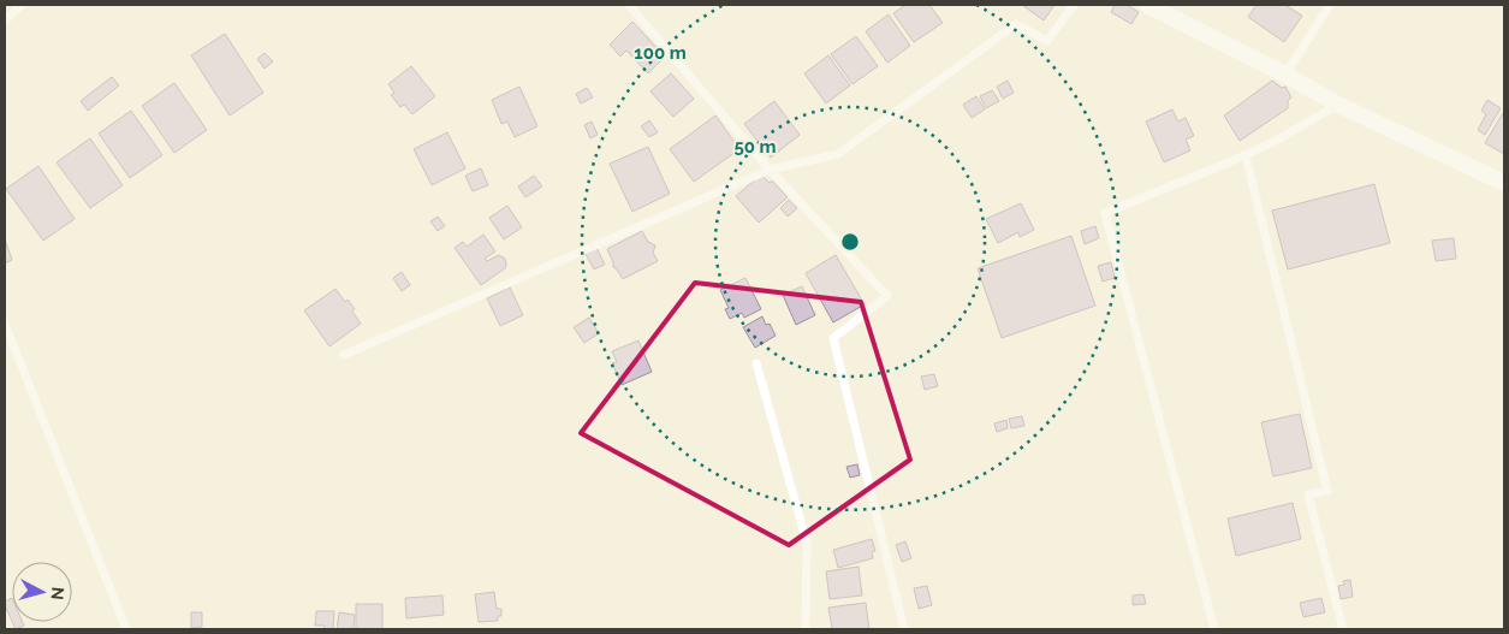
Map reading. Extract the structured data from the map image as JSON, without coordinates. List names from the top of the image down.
{
  "north": "right",
  "rings": ["100 m", "50 m"]
}
